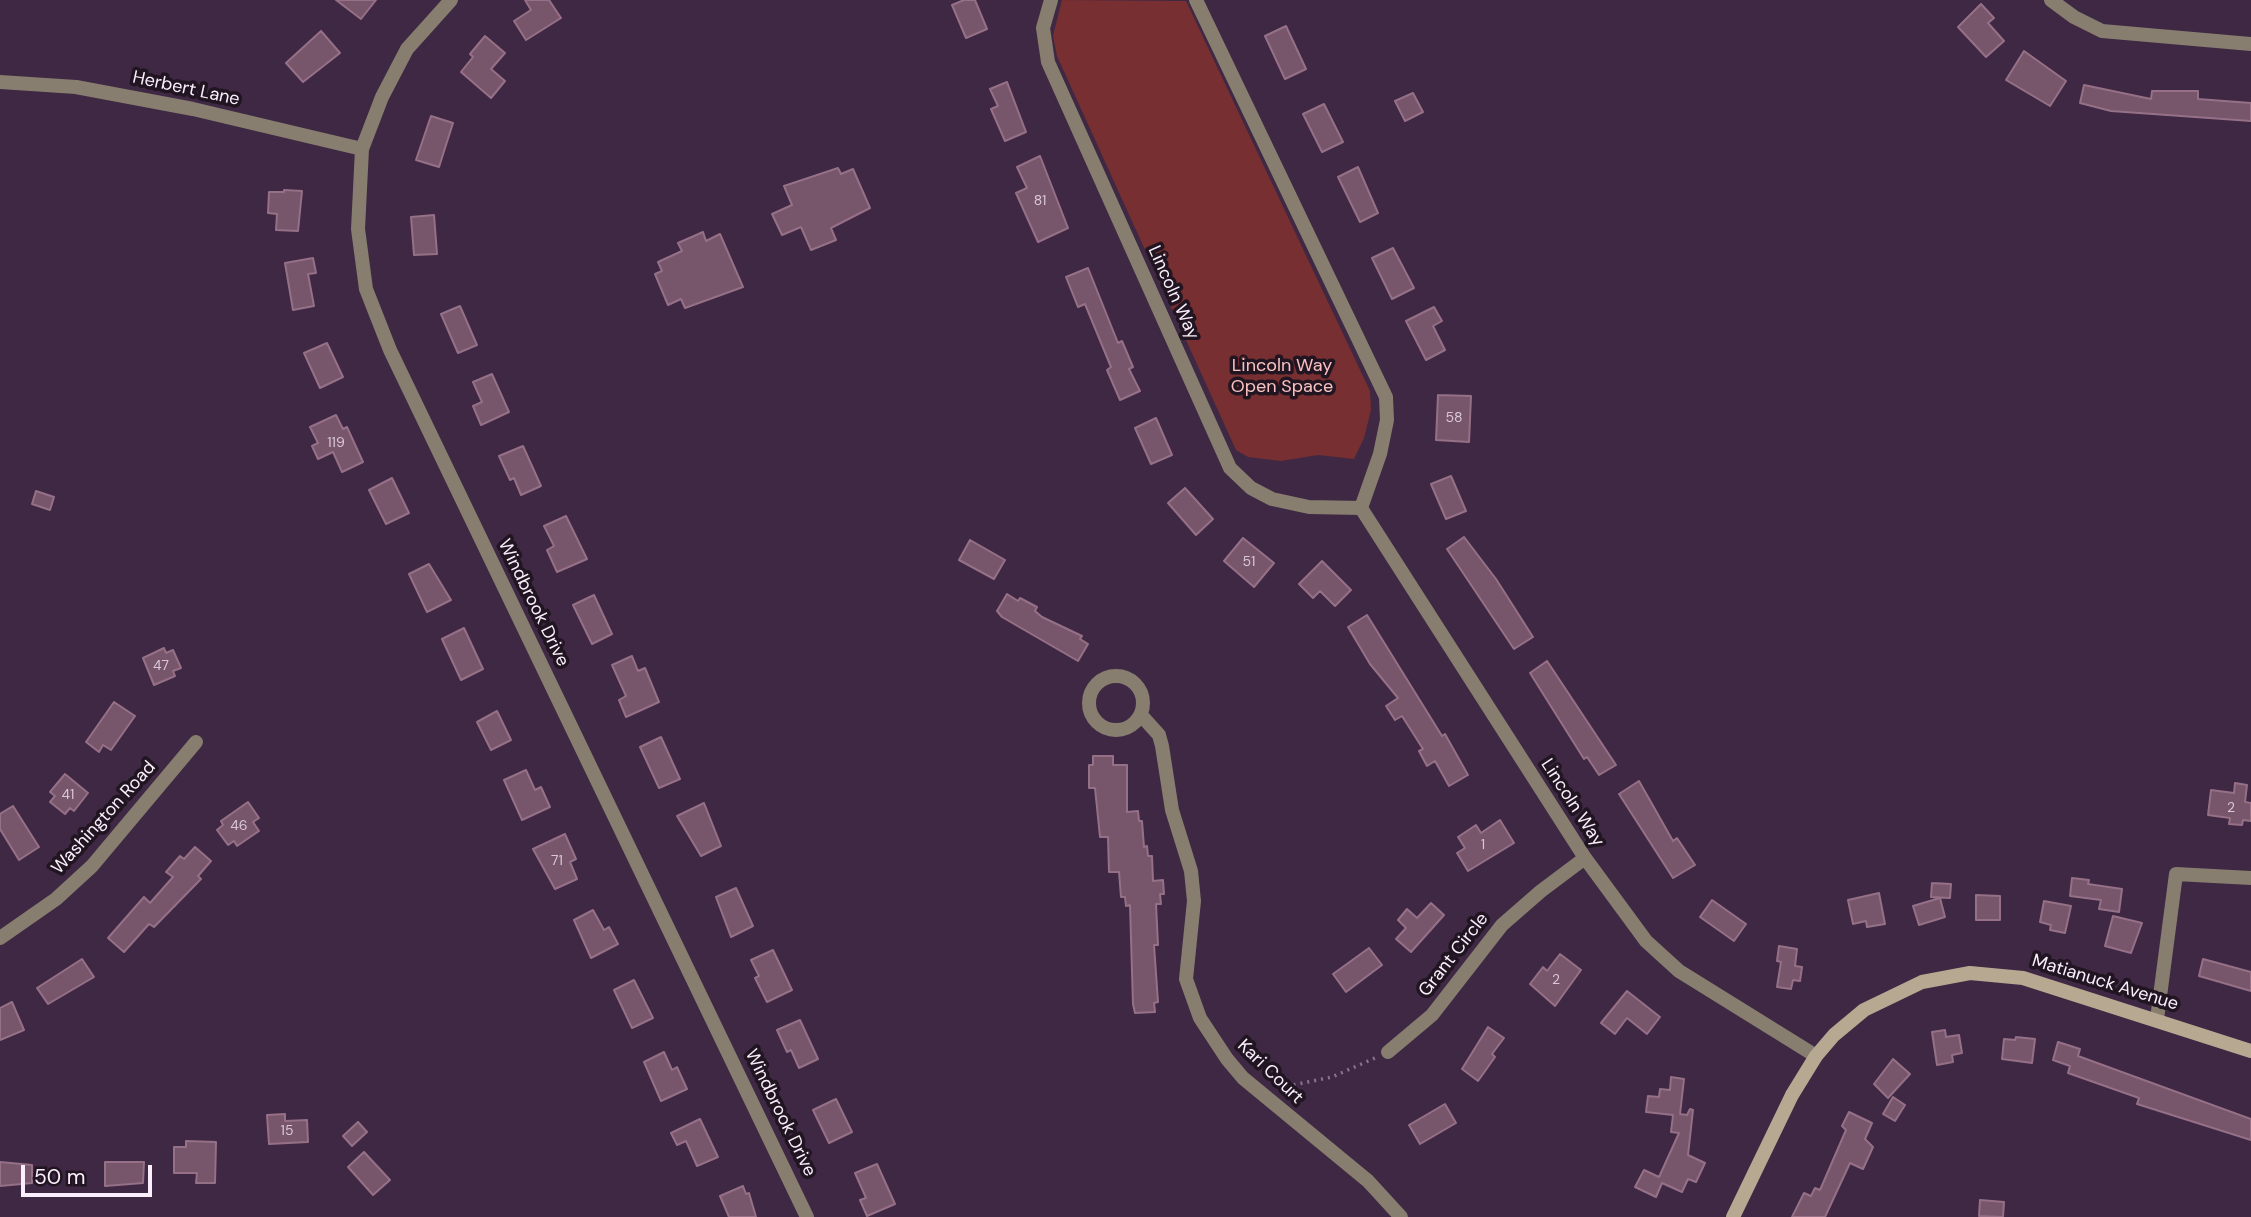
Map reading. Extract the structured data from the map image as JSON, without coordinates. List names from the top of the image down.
{
  "streets": {
    "street": [
      "Herbert Lane",
      "Lincoln Way",
      "Windbrook Drive",
      "Washington Road",
      "Grant Circle",
      "Matianuck Avenue",
      "Kari Court"
    ]
  },
  "crossings": [
    ["Herbert Lane", "Windbrook Drive"],
    ["Lincoln Way", "Grant Circle"],
    ["Lincoln Way", "Matianuck Avenue"]
  ],
  "parks": ["Lincoln Way Open Space"],
  "house_numbers": [
    "81",
    "58",
    "119",
    "51",
    "47",
    "41",
    "2",
    "46",
    "1",
    "71",
    "2",
    "15"
  ],
  "scale_bar": "50 m"
}
